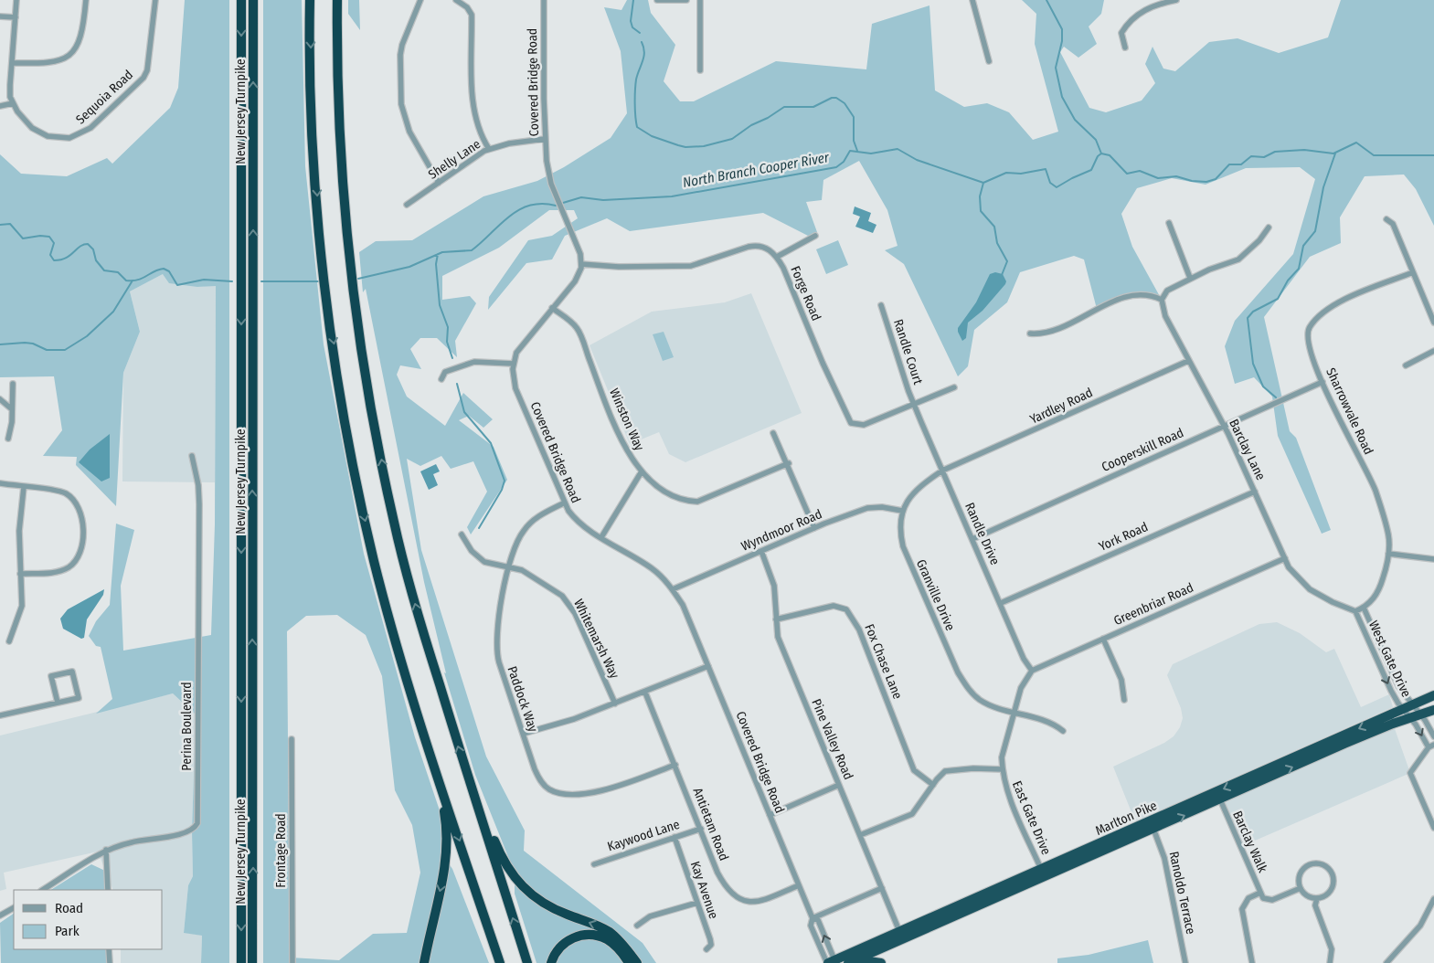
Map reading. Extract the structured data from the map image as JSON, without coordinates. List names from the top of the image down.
{
  "streets": {
    "highway": ["New Jersey Turnpike", "Marlton Pike"],
    "street": [
      "Covered Bridge Road",
      "Sequoia Road",
      "Shelly Lane",
      "Forge Road",
      "Randle Court",
      "Yardley Road",
      "Sharrowvale Road",
      "Winston Way",
      "Cooperskill Road",
      "Barclay Lane",
      "Wyndmoor Road",
      "Randle Drive",
      "York Road",
      "Granville Drive",
      "Greenbriar Road",
      "Whitemarsh Way",
      "West Gate Drive",
      "Fox Chase Lane",
      "Paddock Way",
      "Perina Boulevard",
      "Pine Valley Road",
      "East Gate Drive",
      "Antietam Road",
      "Kaywood Lane",
      "Barclay Walk",
      "Frontage Road",
      "Kay Avenue",
      "Ranoldo Terrace"
    ]
  },
  "crossings": [
    ["Covered Bridge Road", "Shelly Lane"],
    ["Covered Bridge Road", "Forge Road"],
    ["Covered Bridge Road", "Winston Way"],
    ["Covered Bridge Road", "Wyndmoor Road"],
    ["Covered Bridge Road", "Paddock Way"],
    ["Covered Bridge Road", "Marlton Pike"],
    ["Covered Bridge Road", "Antietam Road"],
    ["Forge Road", "Randle Court"],
    ["Forge Road", "Randle Drive"],
    ["Randle Court", "Randle Drive"],
    ["Yardley Road", "Barclay Lane"],
    ["Yardley Road", "Randle Drive"],
    ["Sharrowvale Road", "Cooperskill Road"],
    ["Sharrowvale Road", "Barclay Lane"],
    ["Sharrowvale Road", "West Gate Drive"],
    ["Cooperskill Road", "Barclay Lane"],
    ["Cooperskill Road", "Randle Drive"],
    ["Barclay Lane", "York Road"],
    ["Barclay Lane", "Greenbriar Road"],
    ["Barclay Lane", "West Gate Drive"],
    ["Wyndmoor Road", "Granville Drive"],
    ["Wyndmoor Road", "Pine Valley Road"],
    ["Randle Drive", "York Road"],
    ["Randle Drive", "Greenbriar Road"],
    ["Randle Drive", "East Gate Drive"],
    ["Granville Drive", "East Gate Drive"],
    ["Greenbriar Road", "East Gate Drive"],
    ["Whitemarsh Way", "Paddock Way"],
    ["West Gate Drive", "Marlton Pike"],
    ["Fox Chase Lane", "Pine Valley Road"],
    ["Paddock Way", "Antietam Road"],
    ["Pine Valley Road", "Marlton Pike"],
    ["East Gate Drive", "Marlton Pike"],
    ["Marlton Pike", "Barclay Walk"],
    ["Marlton Pike", "Ranoldo Terrace"],
    ["Antietam Road", "Kaywood Lane"],
    ["Kaywood Lane", "Kay Avenue"]
  ],
  "water": ["North Branch Cooper River"],
  "legend": ["Road", "Park"]
}
